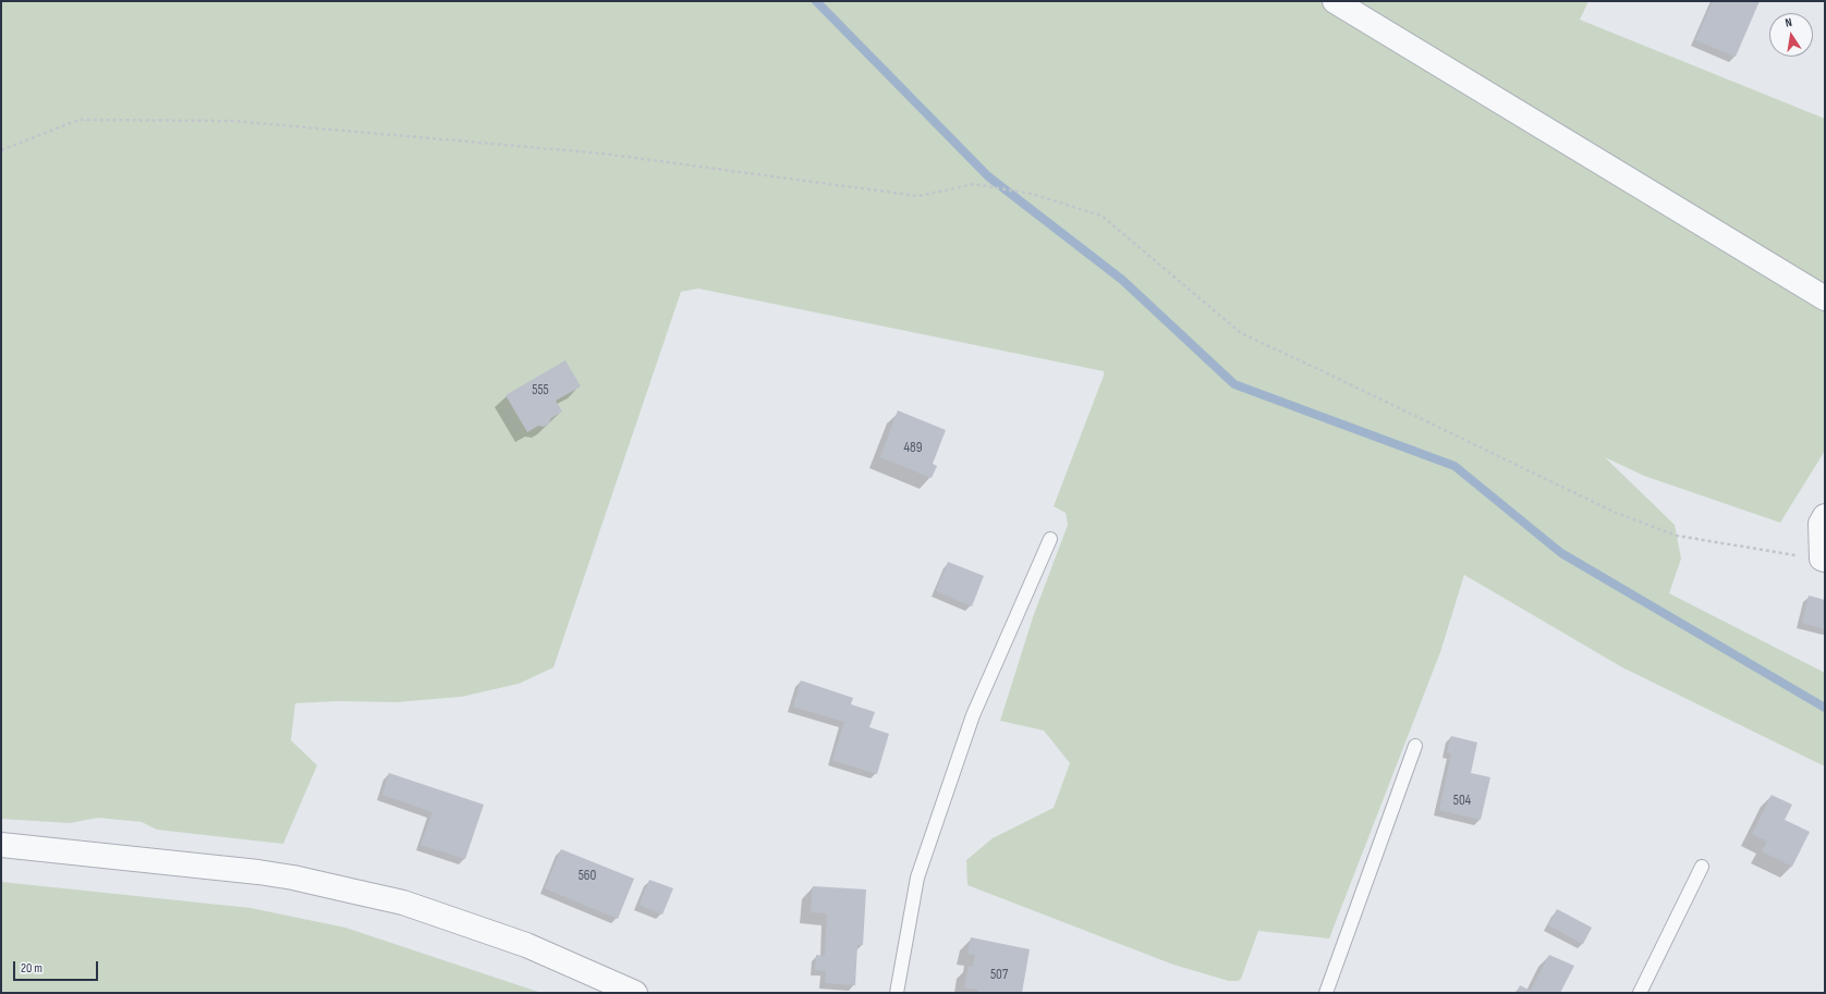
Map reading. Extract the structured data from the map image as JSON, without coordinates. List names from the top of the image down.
{
  "house_numbers": [
    "555",
    "489",
    "504",
    "560",
    "507"
  ],
  "scale_bar": "20 m",
  "north": "top"
}
